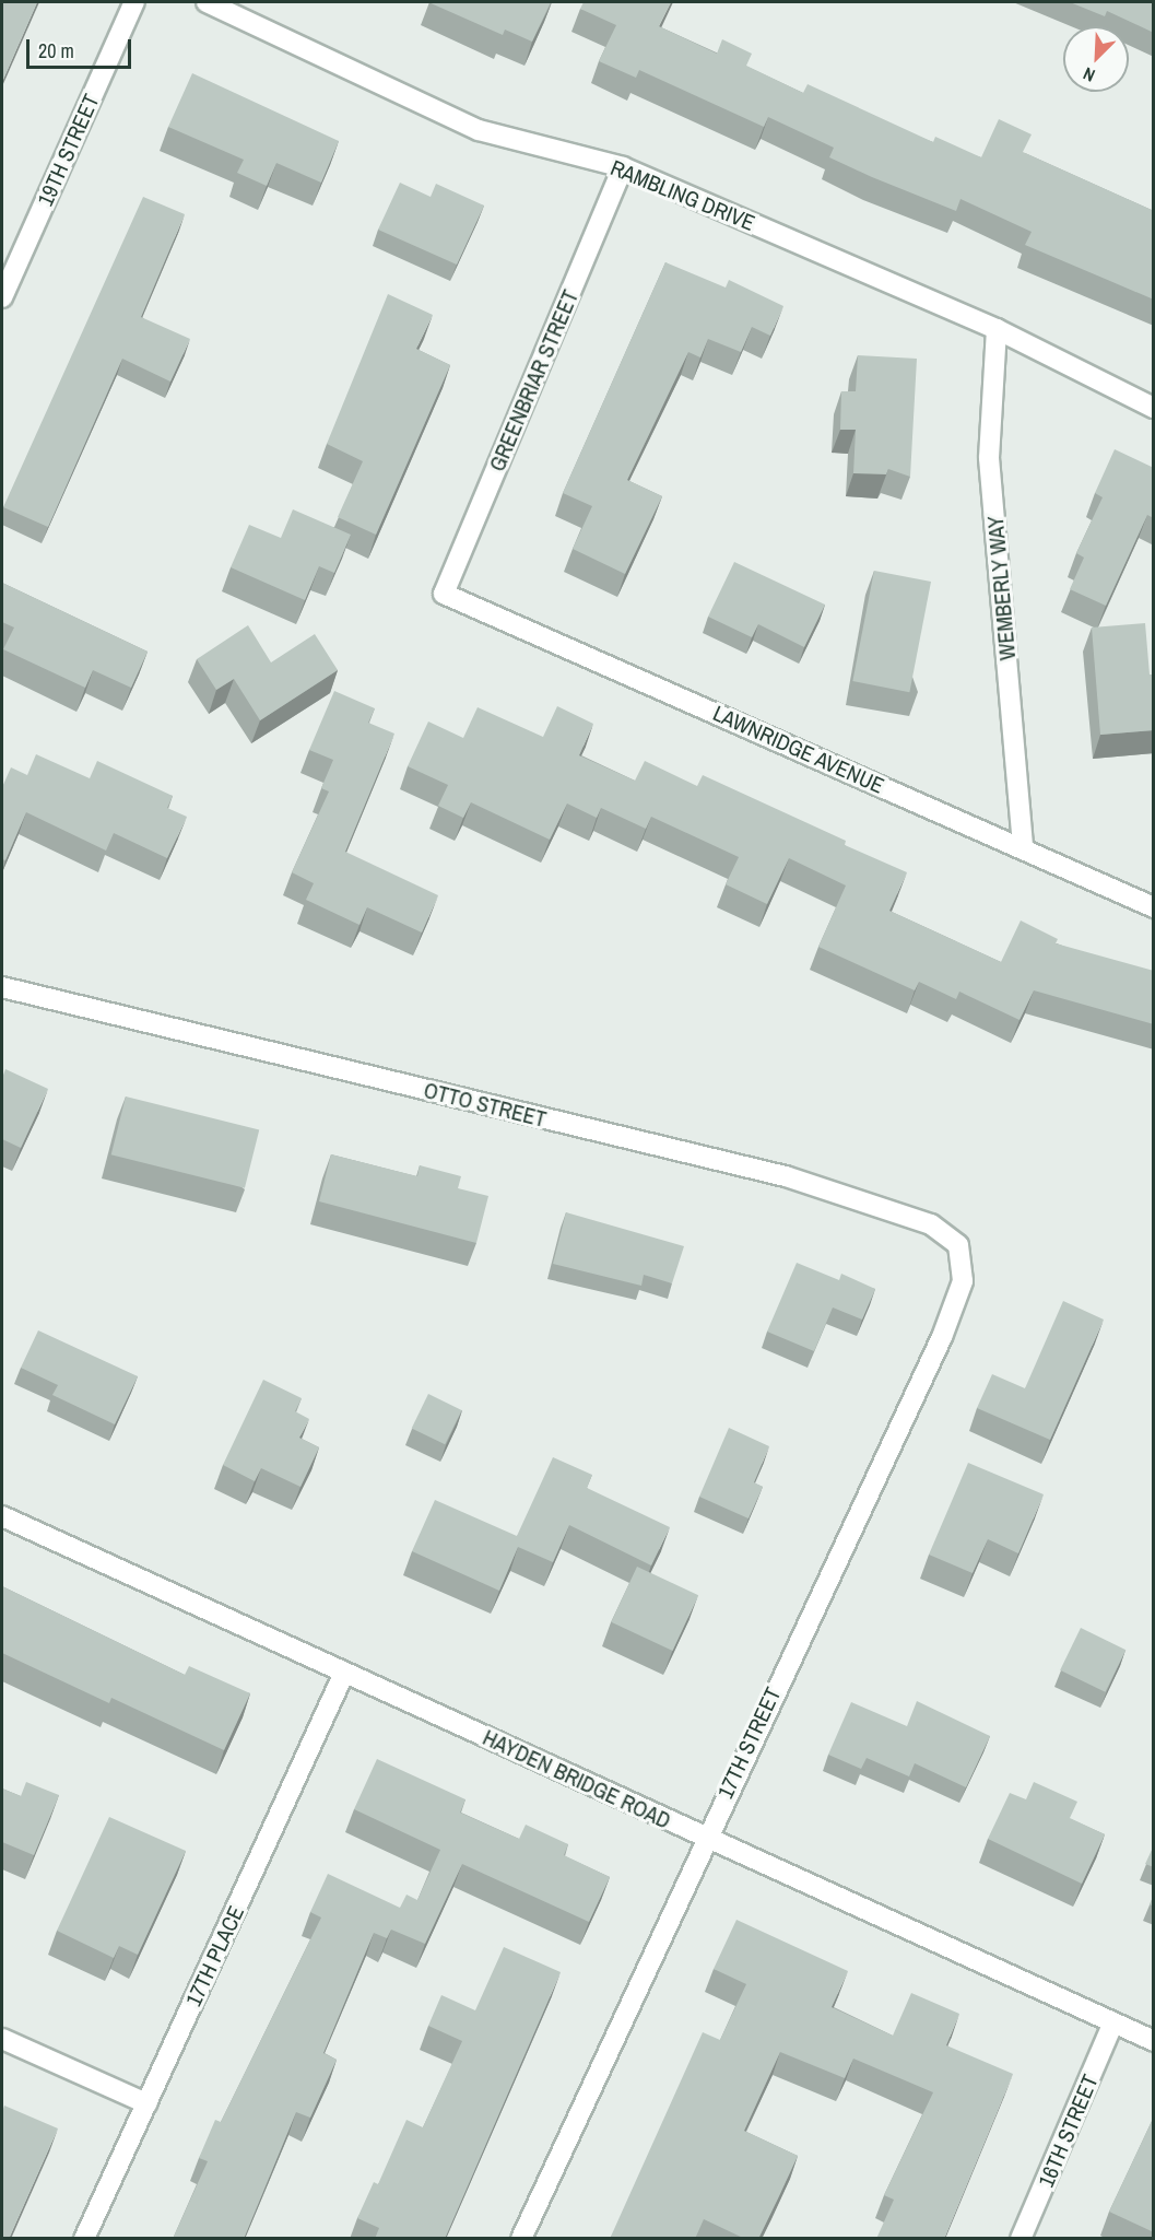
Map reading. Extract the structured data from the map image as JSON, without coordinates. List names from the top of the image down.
{
  "streets": {
    "street": [
      "19TH STREET",
      "RAMBLING DRIVE",
      "GREENBRIAR STREET",
      "WEMBERLY WAY",
      "LAWNRIDGE AVENUE",
      "OTTO STREET",
      "17TH STREET",
      "HAYDEN BRIDGE ROAD",
      "17TH PLACE",
      "16TH STREET"
    ]
  },
  "crossings": [
    ["RAMBLING DRIVE", "GREENBRIAR STREET"],
    ["RAMBLING DRIVE", "WEMBERLY WAY"],
    ["GREENBRIAR STREET", "LAWNRIDGE AVENUE"],
    ["WEMBERLY WAY", "LAWNRIDGE AVENUE"],
    ["OTTO STREET", "17TH STREET"],
    ["17TH STREET", "HAYDEN BRIDGE ROAD"],
    ["HAYDEN BRIDGE ROAD", "17TH PLACE"],
    ["HAYDEN BRIDGE ROAD", "16TH STREET"]
  ],
  "scale_bar": "20 m",
  "north": "bottom left"
}
